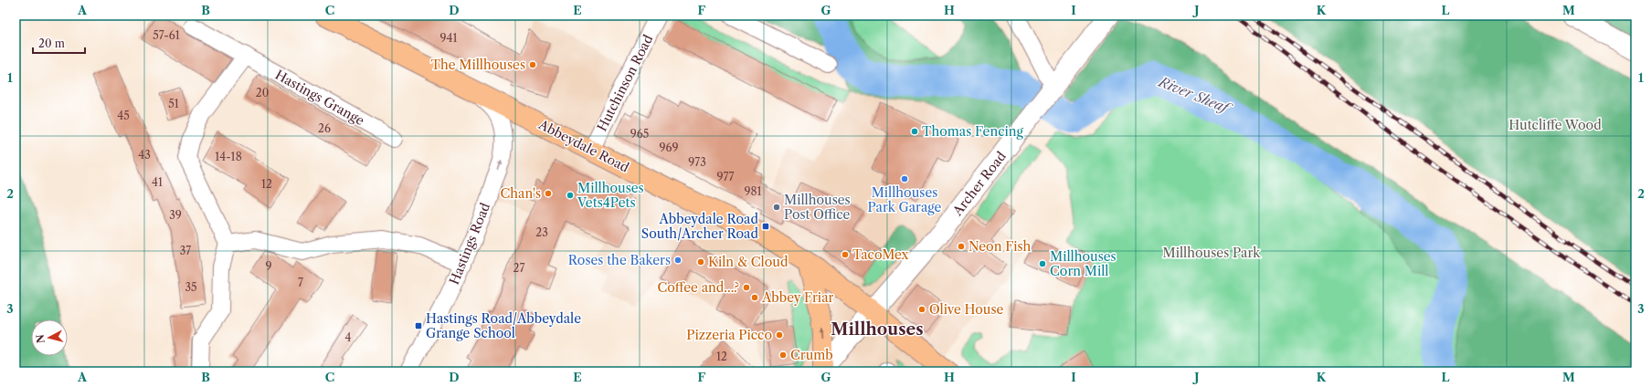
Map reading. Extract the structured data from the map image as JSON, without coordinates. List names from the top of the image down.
{
  "streets": {
    "main road": ["Abbeydale Road"],
    "street": [
      "Hutchinson Road",
      "Hastings Grange",
      "Archer Road",
      "Hastings Road"
    ]
  },
  "crossings": [
    ["Hutchinson Road", "Abbeydale Road"],
    ["Abbeydale Road", "Archer Road"],
    ["Abbeydale Road", "Hastings Road"]
  ],
  "one_way": ["Hastings Road"],
  "districts": ["Millhouses"],
  "water": ["River Sheaf"],
  "parks": ["Hutcliffe Wood", "Millhouses Park"],
  "places": {
    "other": [
      "The Millhouses",
      "Thomas Fencing",
      "Millhouses Park Garage",
      "Chan's",
      "Millhouses Vets4Pets",
      "Millhouses Post Office",
      "Neon Fish",
      "TacoMex",
      "Roses the Bakers",
      "Kiln & Cloud",
      "Millhouses Corn Mill",
      "Coffee and...?",
      "Abbey Friar",
      "Olive House",
      "Pizzeria Picco",
      "Crumb"
    ],
    "transit": ["Abbeydale Road South/Archer Road", "Hastings Road/Abbeydale Grange School"]
  },
  "house_numbers": [
    "57-61",
    "941",
    "20",
    "51",
    "45",
    "26",
    "965",
    "969",
    "43",
    "14-18",
    "973",
    "977",
    "41",
    "12",
    "981",
    "39",
    "23",
    "37",
    "9",
    "27",
    "7",
    "35",
    "4",
    "12"
  ],
  "scale_bar": "20 m",
  "north": "left",
  "grid": {
    "columns": [
      "A",
      "B",
      "C",
      "D",
      "E",
      "F",
      "G",
      "H",
      "I",
      "J",
      "K",
      "L",
      "M"
    ],
    "rows": ["1", "2", "3"]
  }
}
